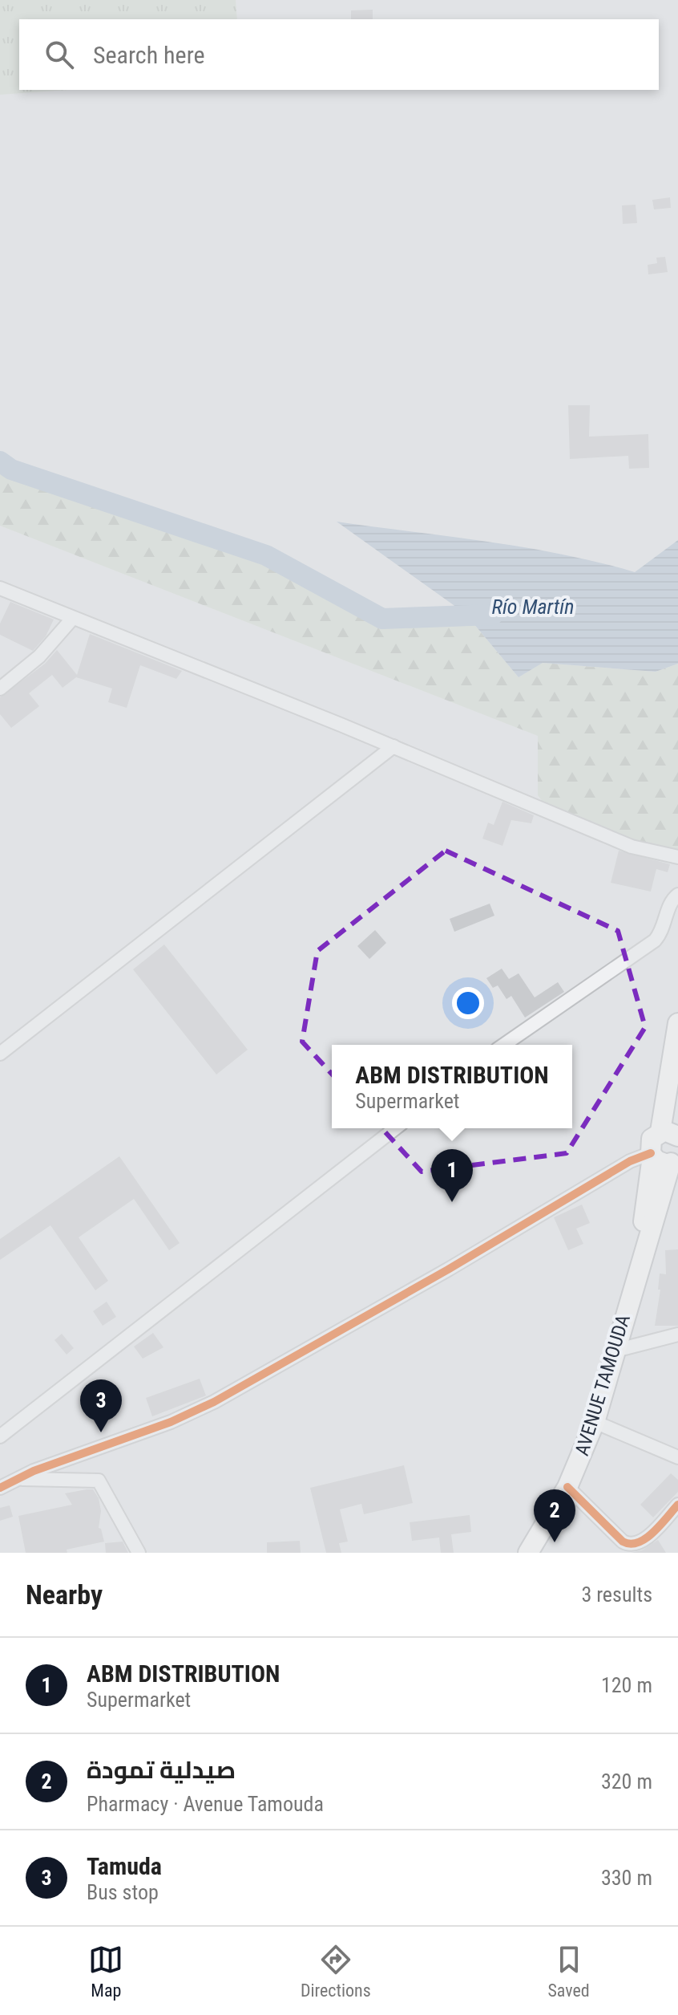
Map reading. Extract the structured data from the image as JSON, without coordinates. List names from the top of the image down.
{
  "streets": {
    "highway": ["AVENUE TAMOUDA"]
  },
  "water": ["Río Martín"],
  "page": {
    "search": "Search here",
    "popup": ["ABM DISTRIBUTION", "Supermarket"],
    "pins": ["1", "3", "2"],
    "heading": ["Nearby", "3 results"],
    "list": [
      {
        "mark": "1",
        "name": "ABM DISTRIBUTION",
        "note": "Supermarket",
        "value": "120 m"
      },
      {
        "mark": "2",
        "name": "صيدلية تمودة",
        "note": "Pharmacy · Avenue Tamouda",
        "value": "320 m"
      },
      {
        "mark": "3",
        "name": "Tamuda",
        "note": "Bus stop",
        "value": "330 m"
      }
    ],
    "nav": ["Map", "Directions", "Saved"]
  }
}
